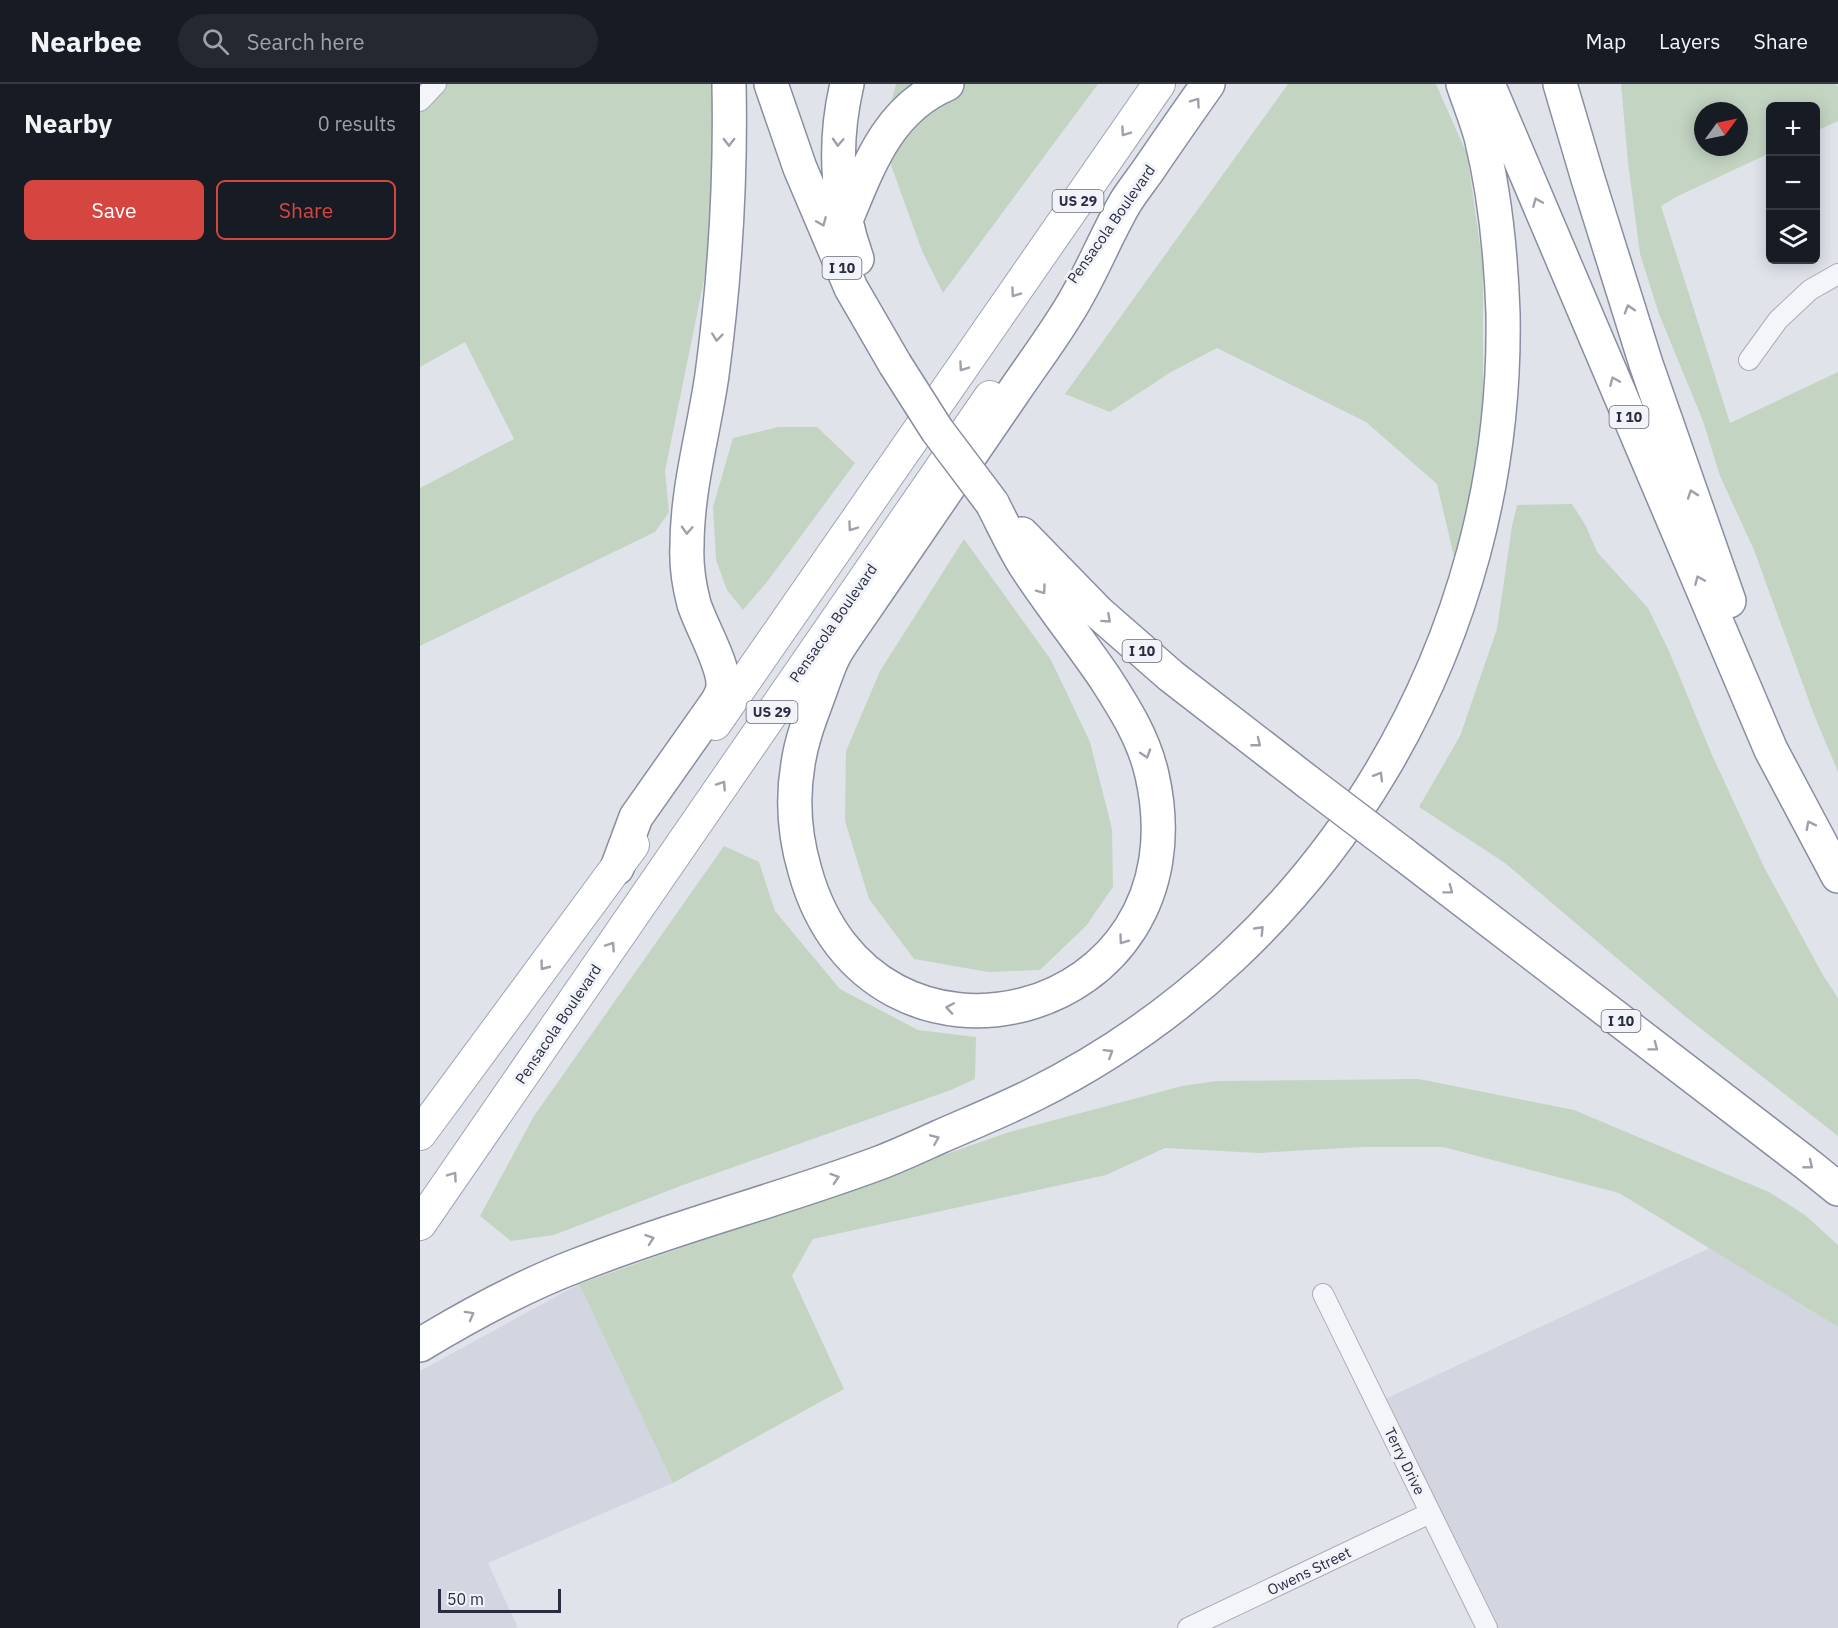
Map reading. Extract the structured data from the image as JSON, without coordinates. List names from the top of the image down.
{
  "streets": {
    "highway": ["US 29", "Pensacola Boulevard", "I 10"],
    "street": ["Terry Drive", "Owens Street"]
  },
  "crossings": [
    ["Terry Drive", "Owens Street"]
  ],
  "one_way": ["Pensacola Boulevard"],
  "scale_bar": "50 m",
  "north": "top right",
  "page": {
    "header": "Nearbee",
    "search": "Search here",
    "nav": ["Map", "Layers", "Share"],
    "heading": ["Nearby", "0 results"],
    "map_buttons": ["+", "−"],
    "buttons": ["Save", "Share"],
    "scale": "50 m"
  }
}
